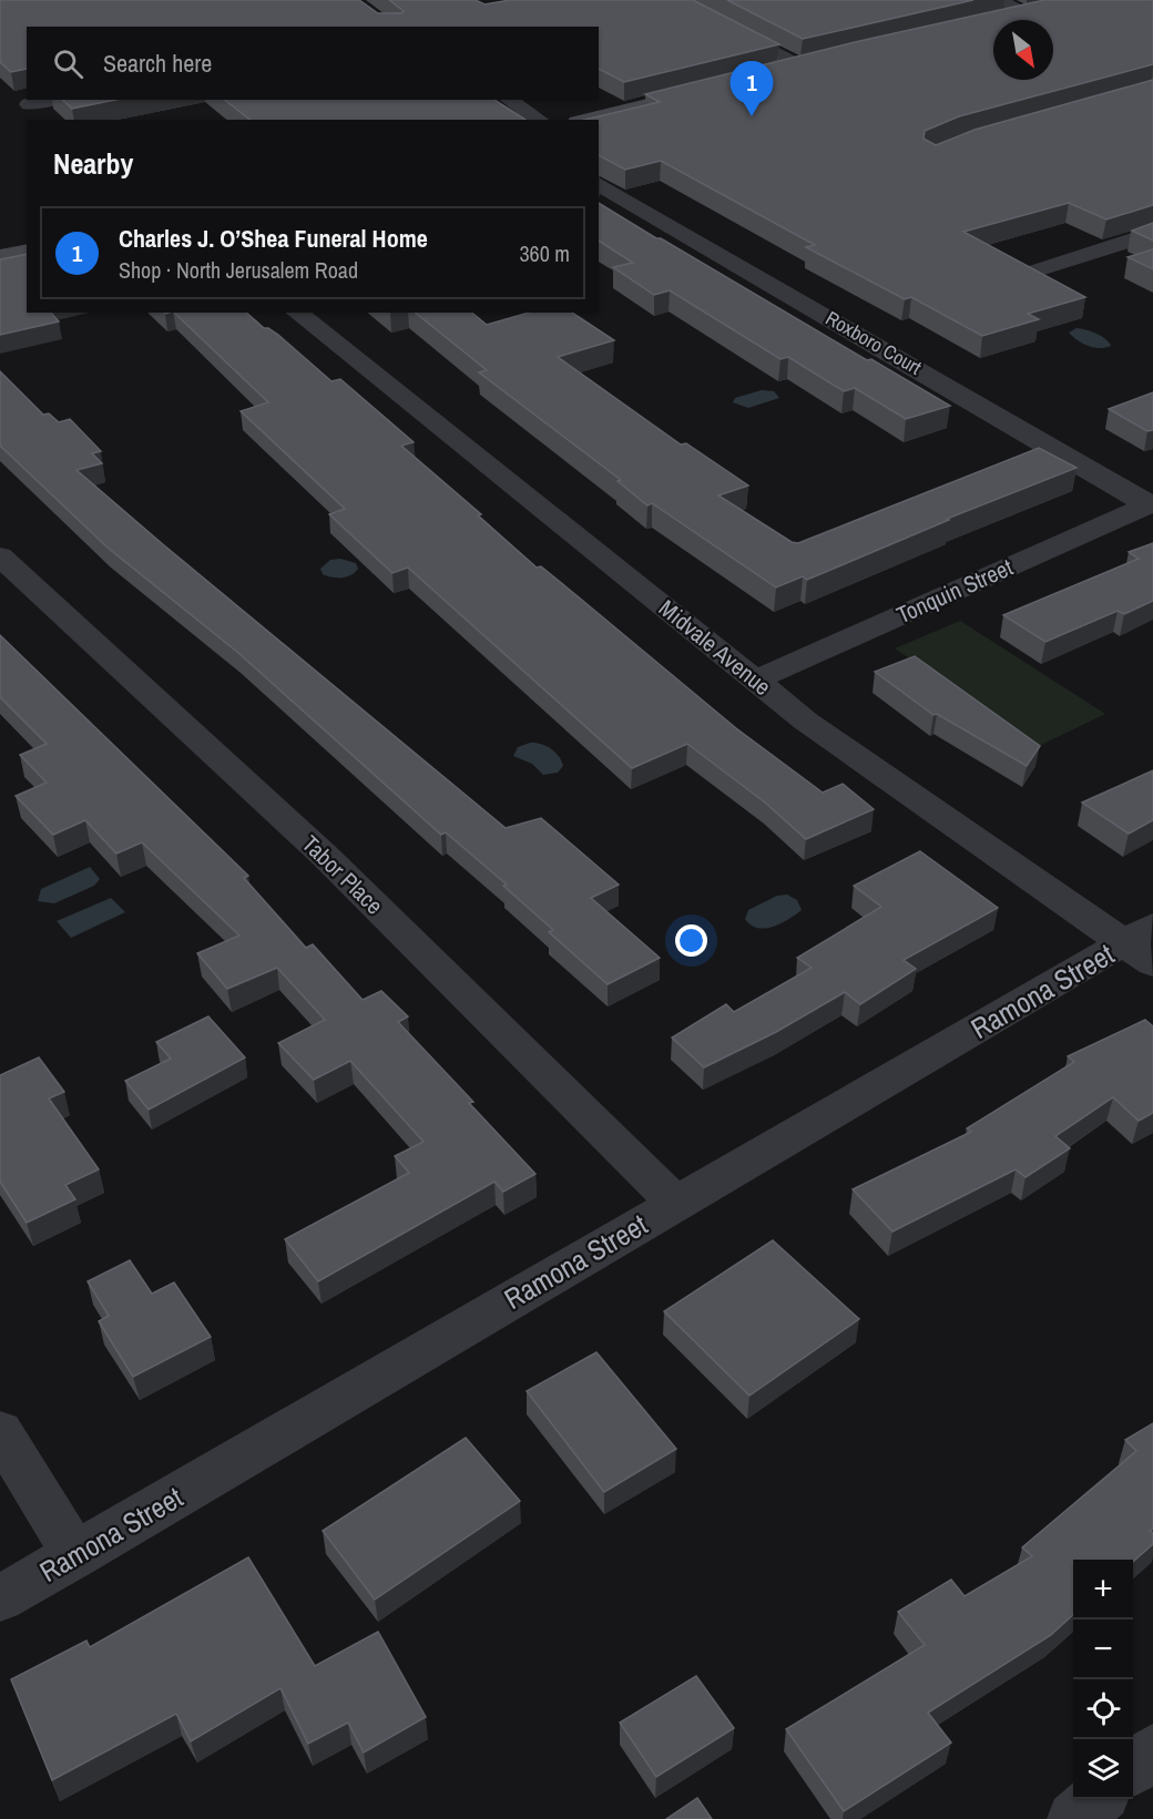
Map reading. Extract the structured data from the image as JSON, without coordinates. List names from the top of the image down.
{
  "streets": {
    "street": [
      "Roxboro Court",
      "Tonquin Street",
      "Midvale Avenue",
      "Tabor Place",
      "Ramona Street"
    ]
  },
  "crossings": [
    ["Roxboro Court", "Tonquin Street"],
    ["Tonquin Street", "Midvale Avenue"],
    ["Midvale Avenue", "Ramona Street"],
    ["Tabor Place", "Ramona Street"]
  ],
  "north": "bottom right",
  "page": {
    "search": "Search here",
    "pins": "1",
    "heading": "Nearby",
    "list": [
      {
        "mark": "1",
        "name": "Charles J. O’Shea Funeral Home",
        "note": "Shop · North Jerusalem Road",
        "value": "360 m"
      }
    ],
    "map_buttons": ["+", "−"]
  }
}
